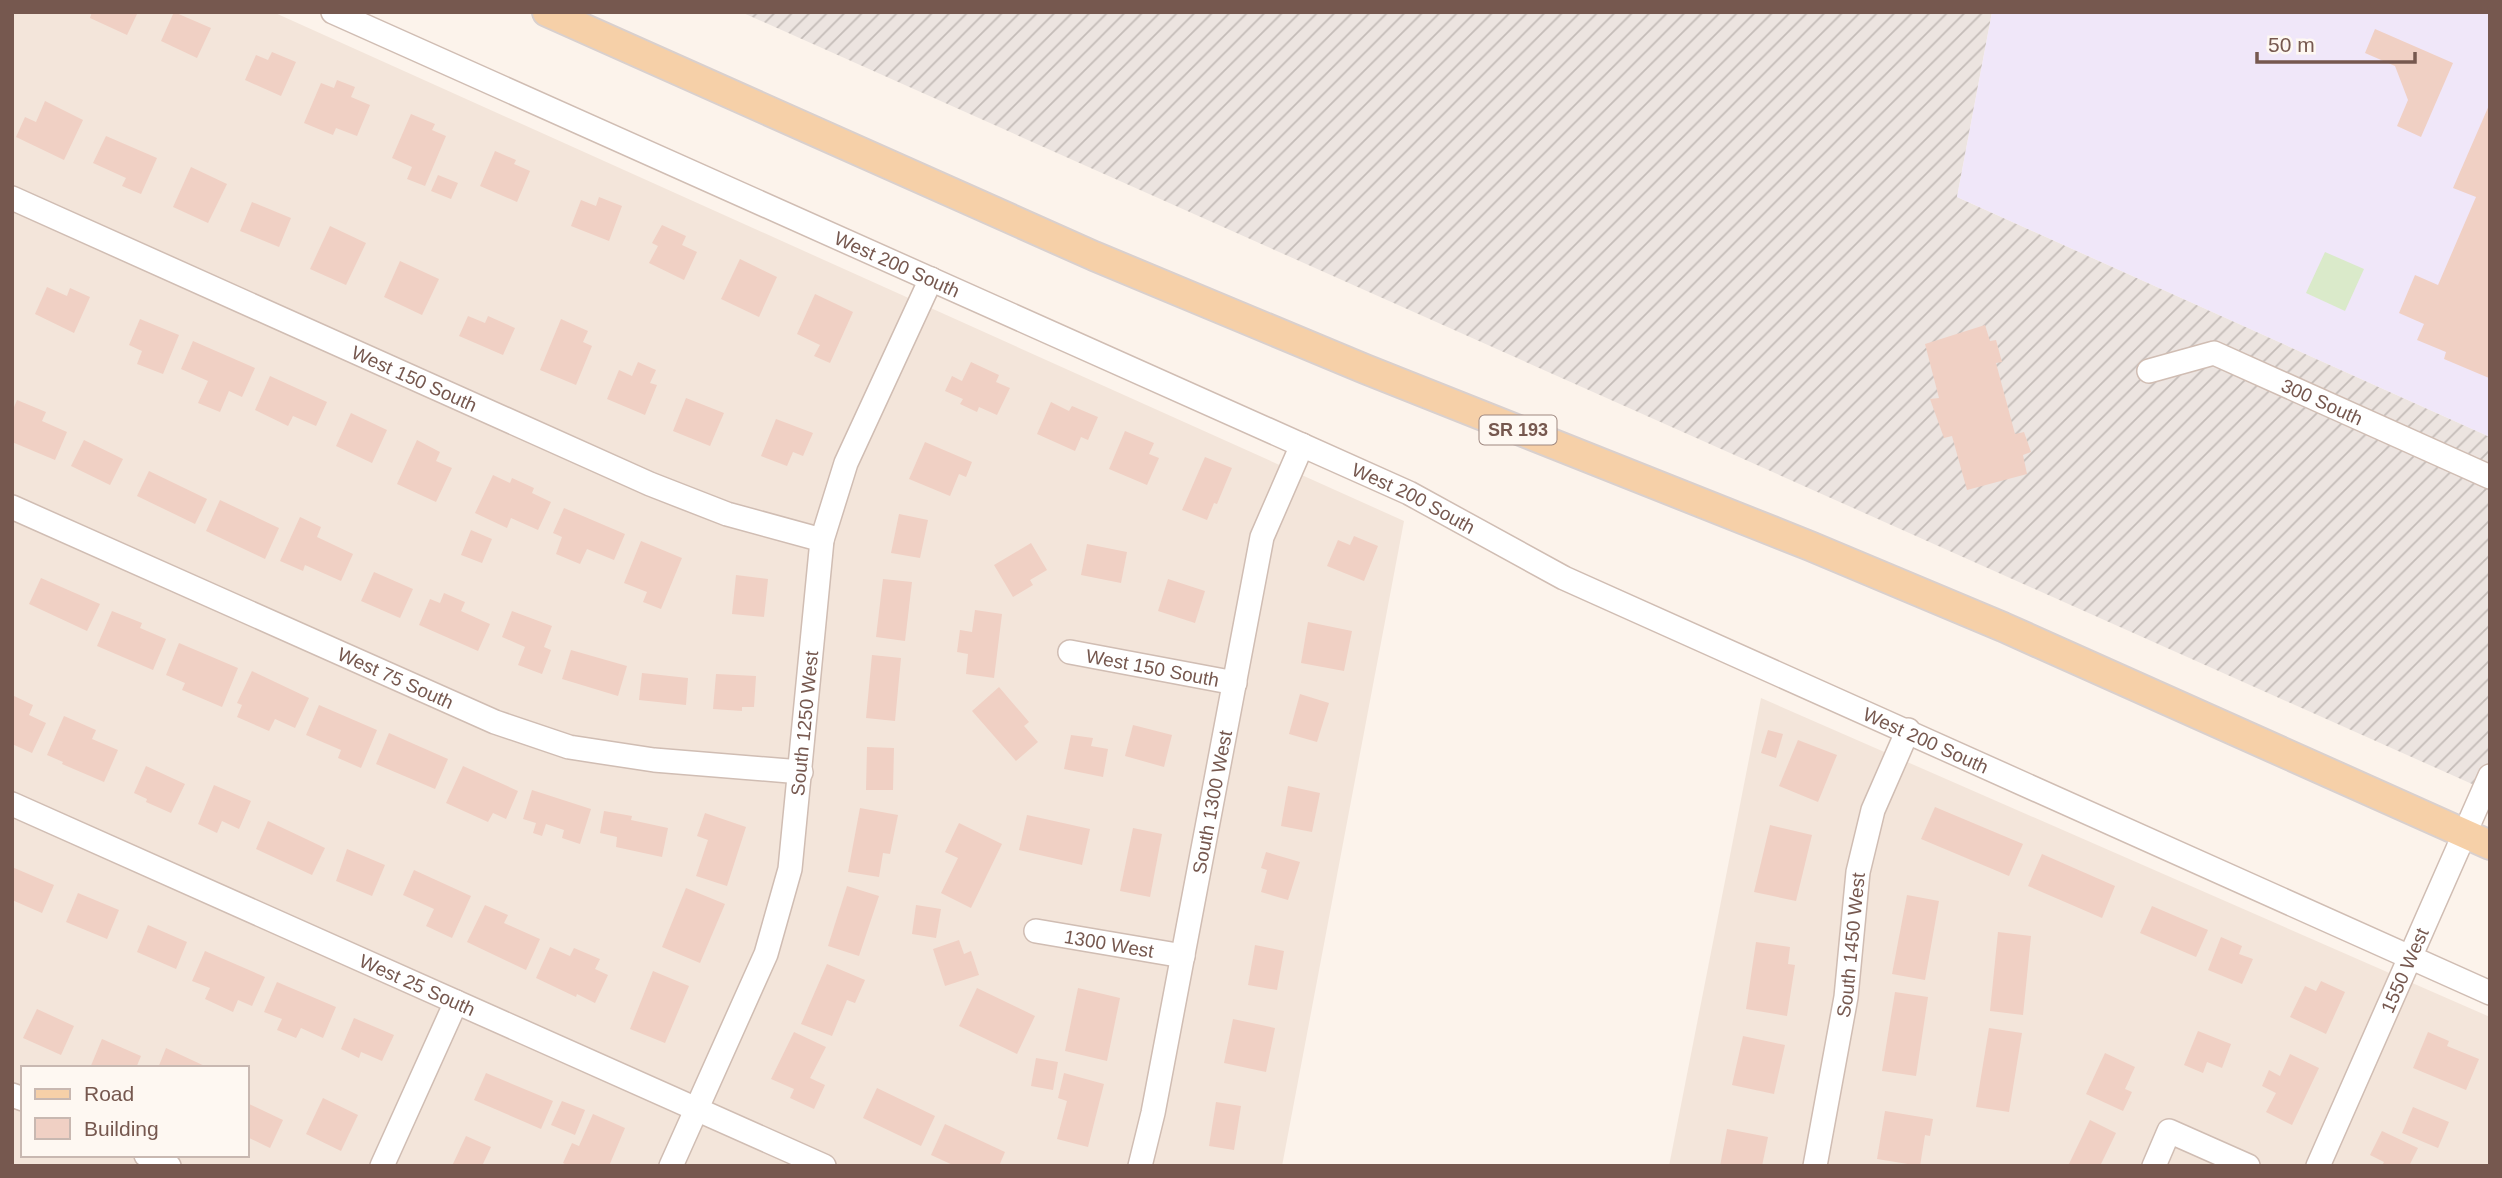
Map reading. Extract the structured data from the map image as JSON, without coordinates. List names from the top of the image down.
{
  "streets": {
    "main road": ["SR 193"],
    "street": [
      "West 200 South",
      "West 150 South",
      "300 South",
      "West 75 South",
      "South 1250 West",
      "South 1300 West",
      "1300 West",
      "South 1450 West",
      "1550 West",
      "West 25 South"
    ]
  },
  "crossings": [
    ["West 200 South", "South 1250 West"],
    ["West 200 South", "South 1300 West"],
    ["West 200 South", "South 1450 West"],
    ["West 200 South", "1550 West"],
    ["West 150 South", "South 1250 West"],
    ["West 150 South", "South 1300 West"],
    ["SR 193", "1550 West"],
    ["West 75 South", "South 1250 West"],
    ["South 1250 West", "West 25 South"],
    ["South 1300 West", "1300 West"]
  ],
  "legend": ["Road", "Building"],
  "scale_bar": "50 m"
}
